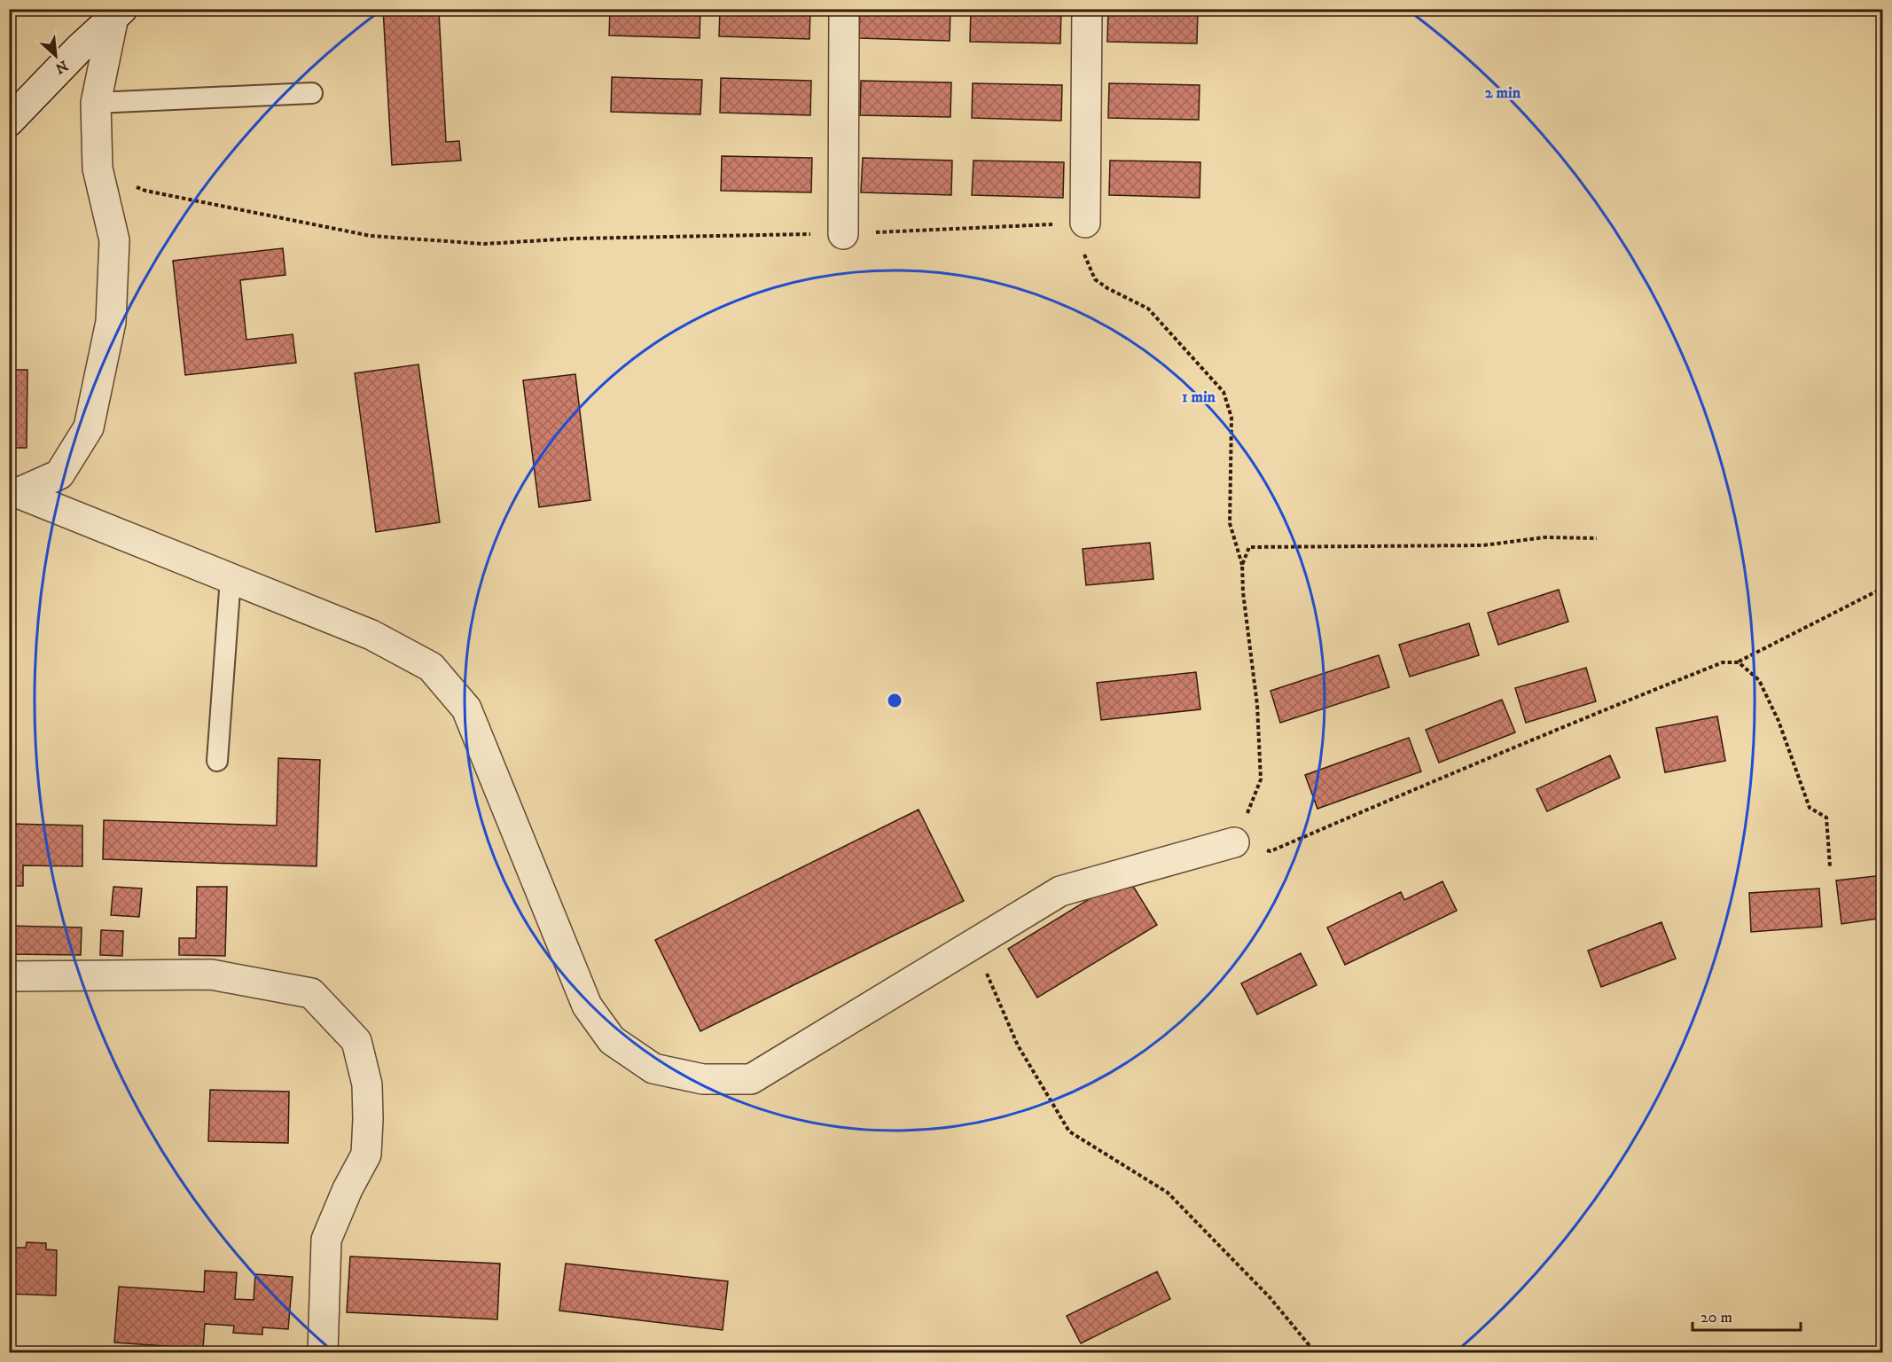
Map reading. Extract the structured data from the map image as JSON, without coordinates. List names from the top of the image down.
{
  "scale_bar": "20 m",
  "north": "bottom right",
  "rings": ["2 min", "1 min"]
}
